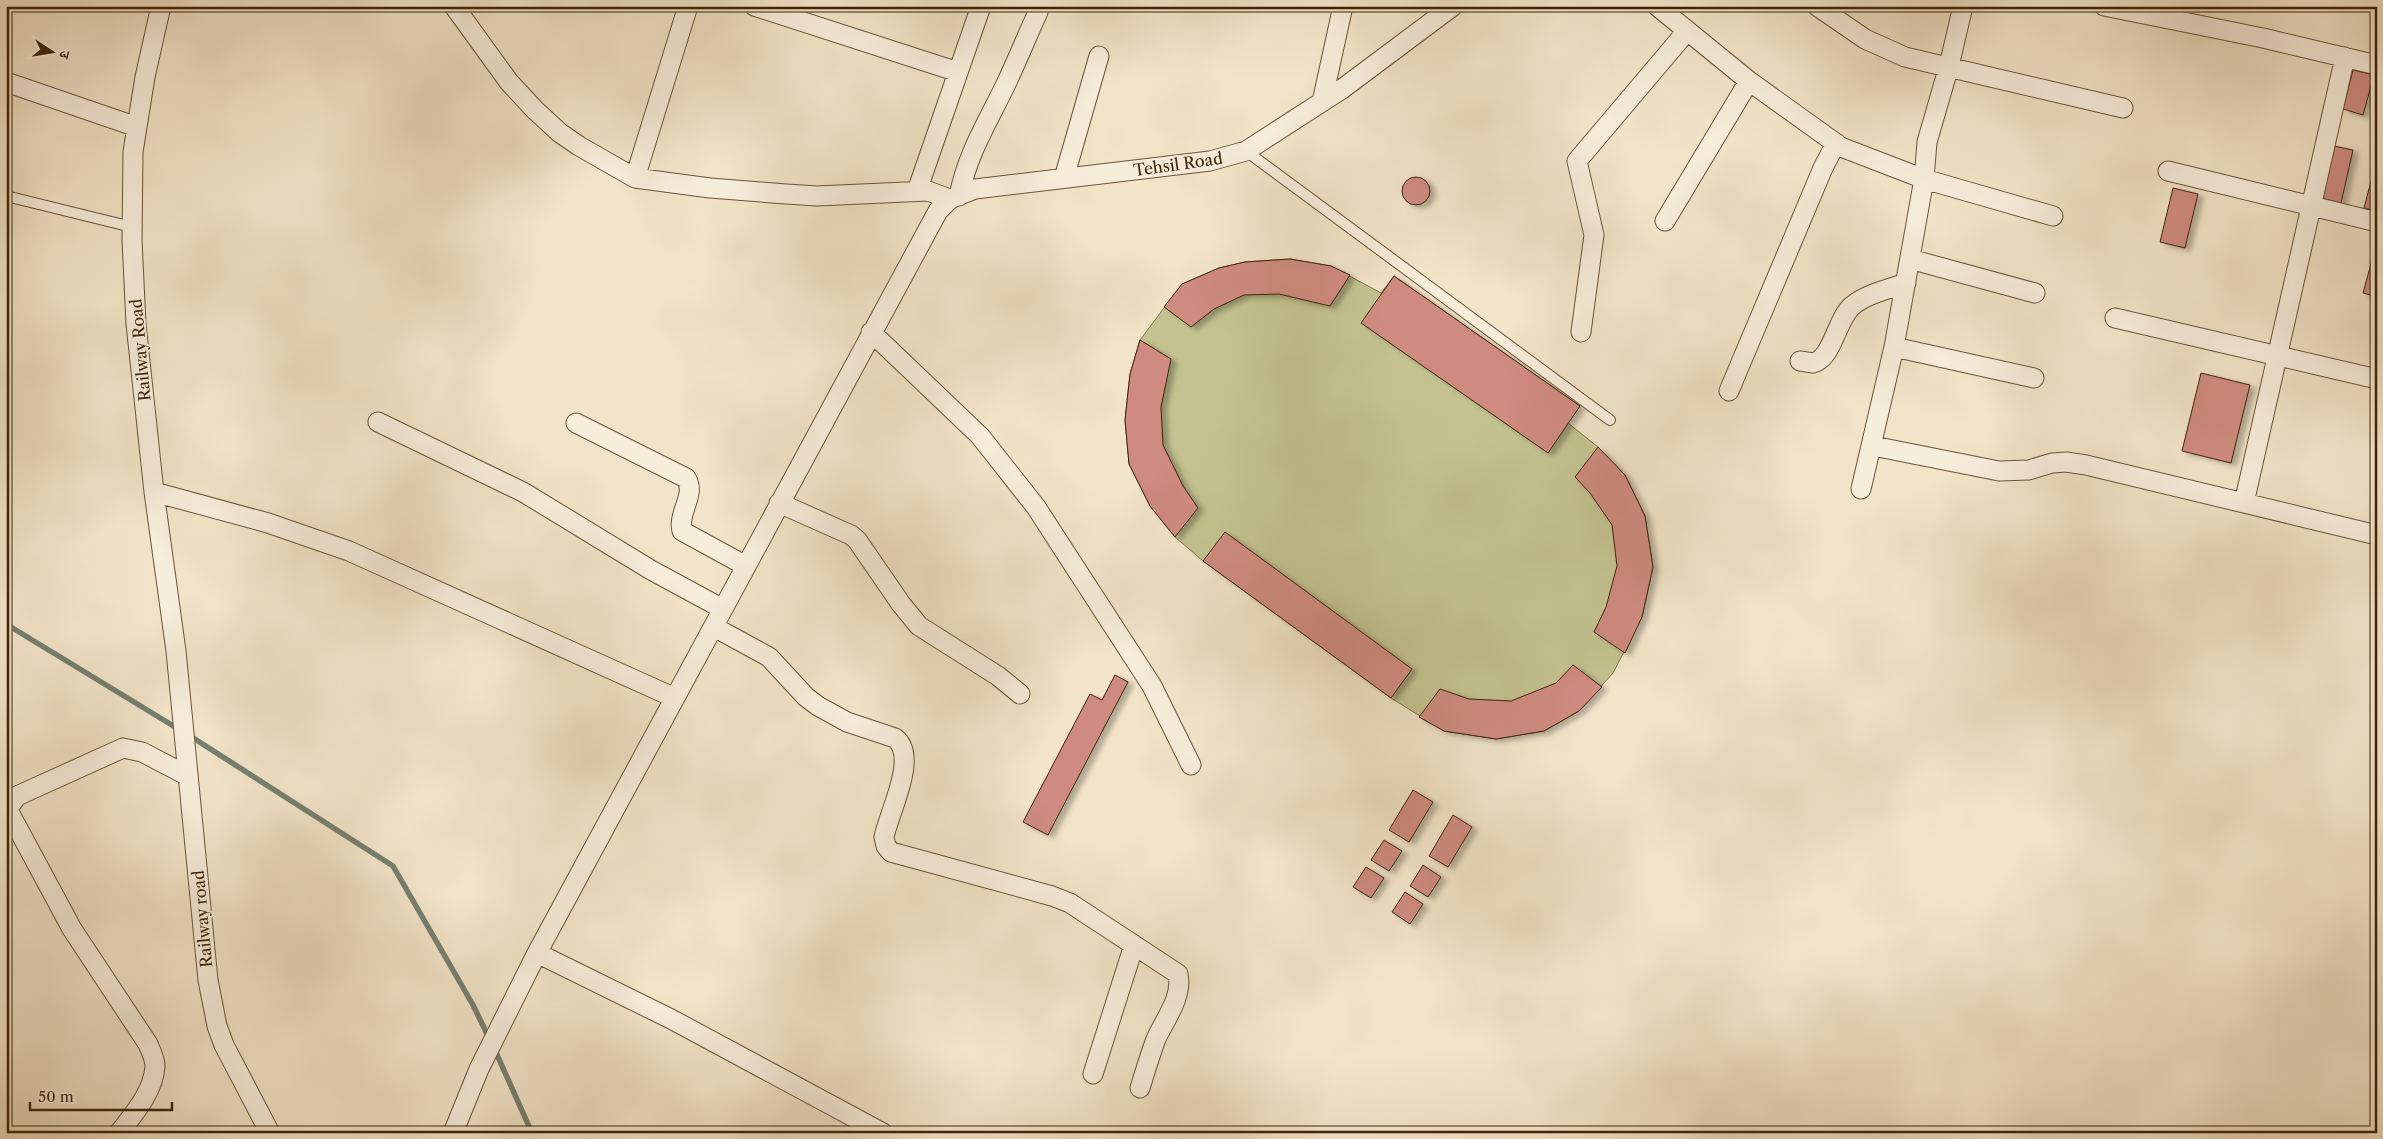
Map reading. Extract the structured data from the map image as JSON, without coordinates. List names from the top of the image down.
{
  "streets": {
    "street": ["Tehsil Road", "Railway Road", "Railway road"]
  },
  "crossings": [
    ["Railway Road", "Railway road"]
  ],
  "scale_bar": "50 m",
  "north": "right"
}
